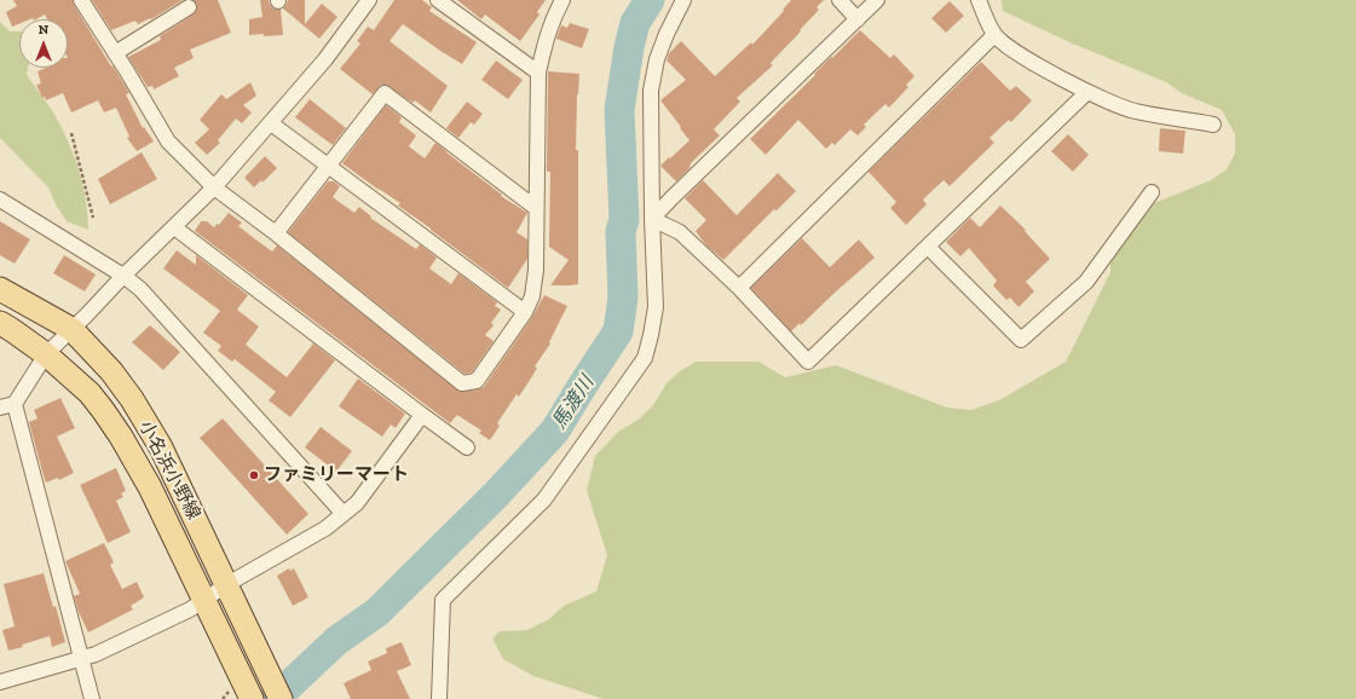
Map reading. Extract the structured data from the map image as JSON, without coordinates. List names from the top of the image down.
{
  "streets": {
    "main road": ["小名浜小野線"]
  },
  "water": ["馬渡川"],
  "places": ["ファミリーマート"],
  "north": "top"
}
